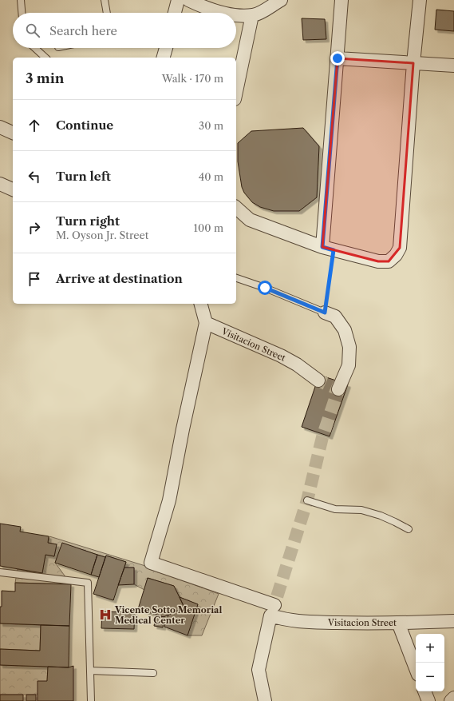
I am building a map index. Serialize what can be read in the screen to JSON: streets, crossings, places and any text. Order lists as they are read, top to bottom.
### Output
{
  "streets": {
    "street": ["Visitacion Street"]
  },
  "places": {
    "hospital": ["Vicente Sotto Memorial Medical Center"]
  },
  "page": {
    "search": "Search here",
    "heading": ["3 min", "Walk · 170 m"],
    "list": [
      ["Continue", "30 m"],
      ["Turn left", "40 m"],
      ["Turn right", "M. Oyson Jr. Street", "100 m"],
      "Arrive at destination"
    ],
    "map_buttons": ["+", "−"]
  }
}
